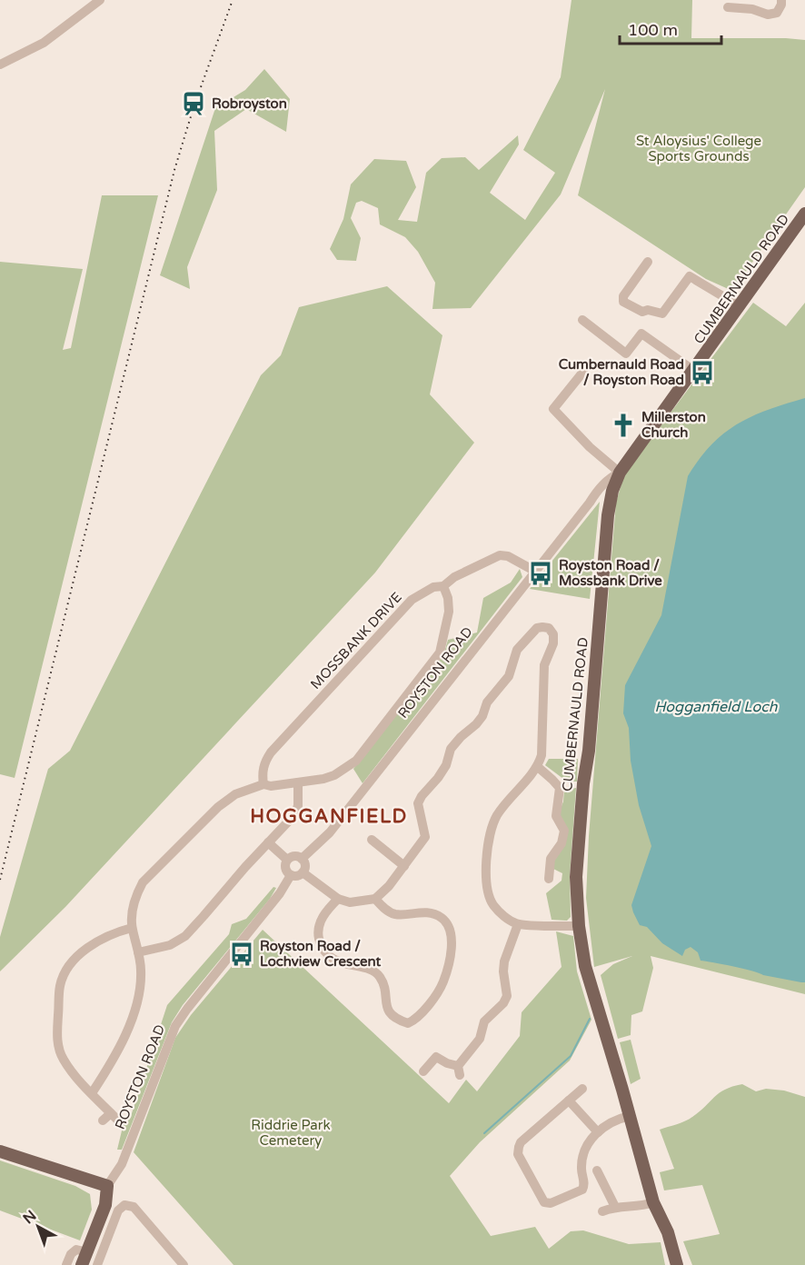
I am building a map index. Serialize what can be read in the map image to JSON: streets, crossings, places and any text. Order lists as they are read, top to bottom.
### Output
{
  "streets": {
    "main road": ["CUMBERNAULD ROAD", "ROYSTON ROAD"],
    "street": ["MOSSBANK DRIVE"]
  },
  "crossings": [
    ["CUMBERNAULD ROAD", "ROYSTON ROAD"],
    ["MOSSBANK DRIVE", "ROYSTON ROAD"]
  ],
  "districts": ["HOGGANFIELD"],
  "water": ["Hogganfield Loch"],
  "parks": ["St Aloysius' College Sports Grounds", "Riddrie Park Cemetery"],
  "places": {
    "station": ["Robroyston"],
    "bus stop": ["Cumbernauld Road / Royston Road", "Royston Road / Mossbank Drive", "Royston Road / Lochview Crescent"],
    "church": ["Millerston Church"]
  },
  "scale_bar": "100 m",
  "north": "top left"
}
